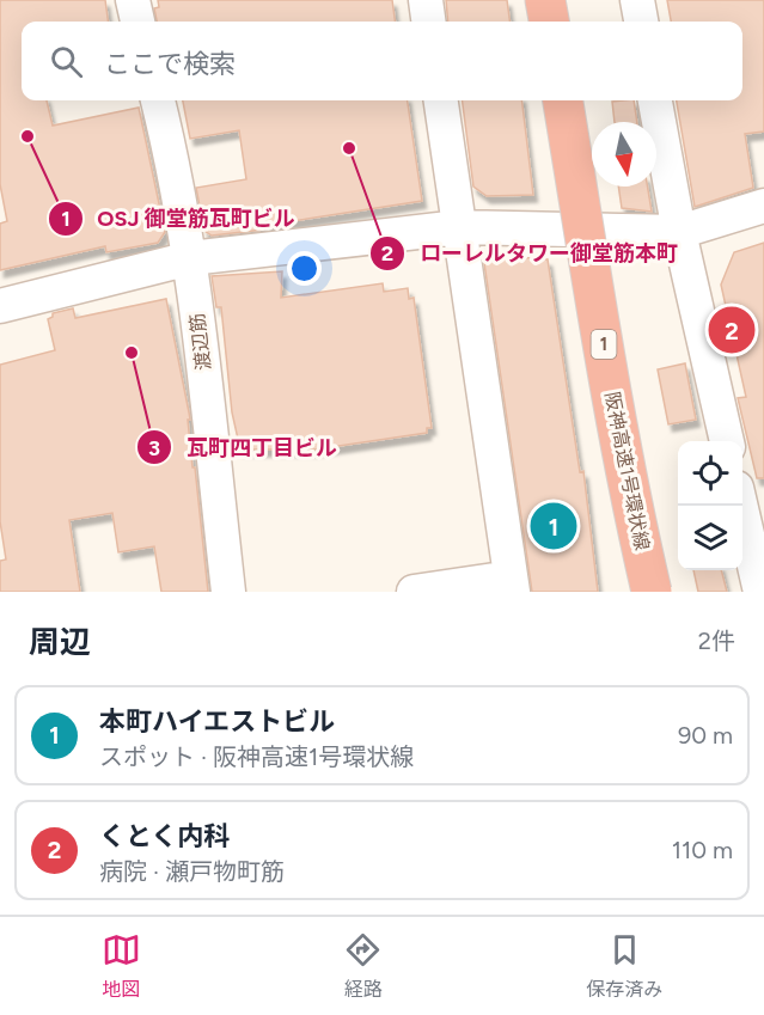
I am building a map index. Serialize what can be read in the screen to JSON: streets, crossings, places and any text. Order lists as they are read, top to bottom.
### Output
{
  "streets": {
    "highway": ["1", "阪神高速1号環状線"],
    "street": ["渡辺筋"]
  },
  "places": ["OSJ 御堂筋瓦町ビル", "ローレルタワー御堂筋本町", "瓦町四丁目ビル"],
  "north": "bottom",
  "page": {
    "search": "ここで検索",
    "pins": ["2", "1"],
    "heading": ["周辺", "2件"],
    "list": [
      {
        "mark": "1",
        "name": "本町ハイエストビル",
        "note": "スポット · 阪神高速1号環状線",
        "value": "90 m"
      },
      {
        "mark": "2",
        "name": "くとく内科",
        "note": "病院 · 瀬戸物町筋",
        "value": "110 m"
      }
    ],
    "nav": ["地図", "経路", "保存済み"]
  }
}
